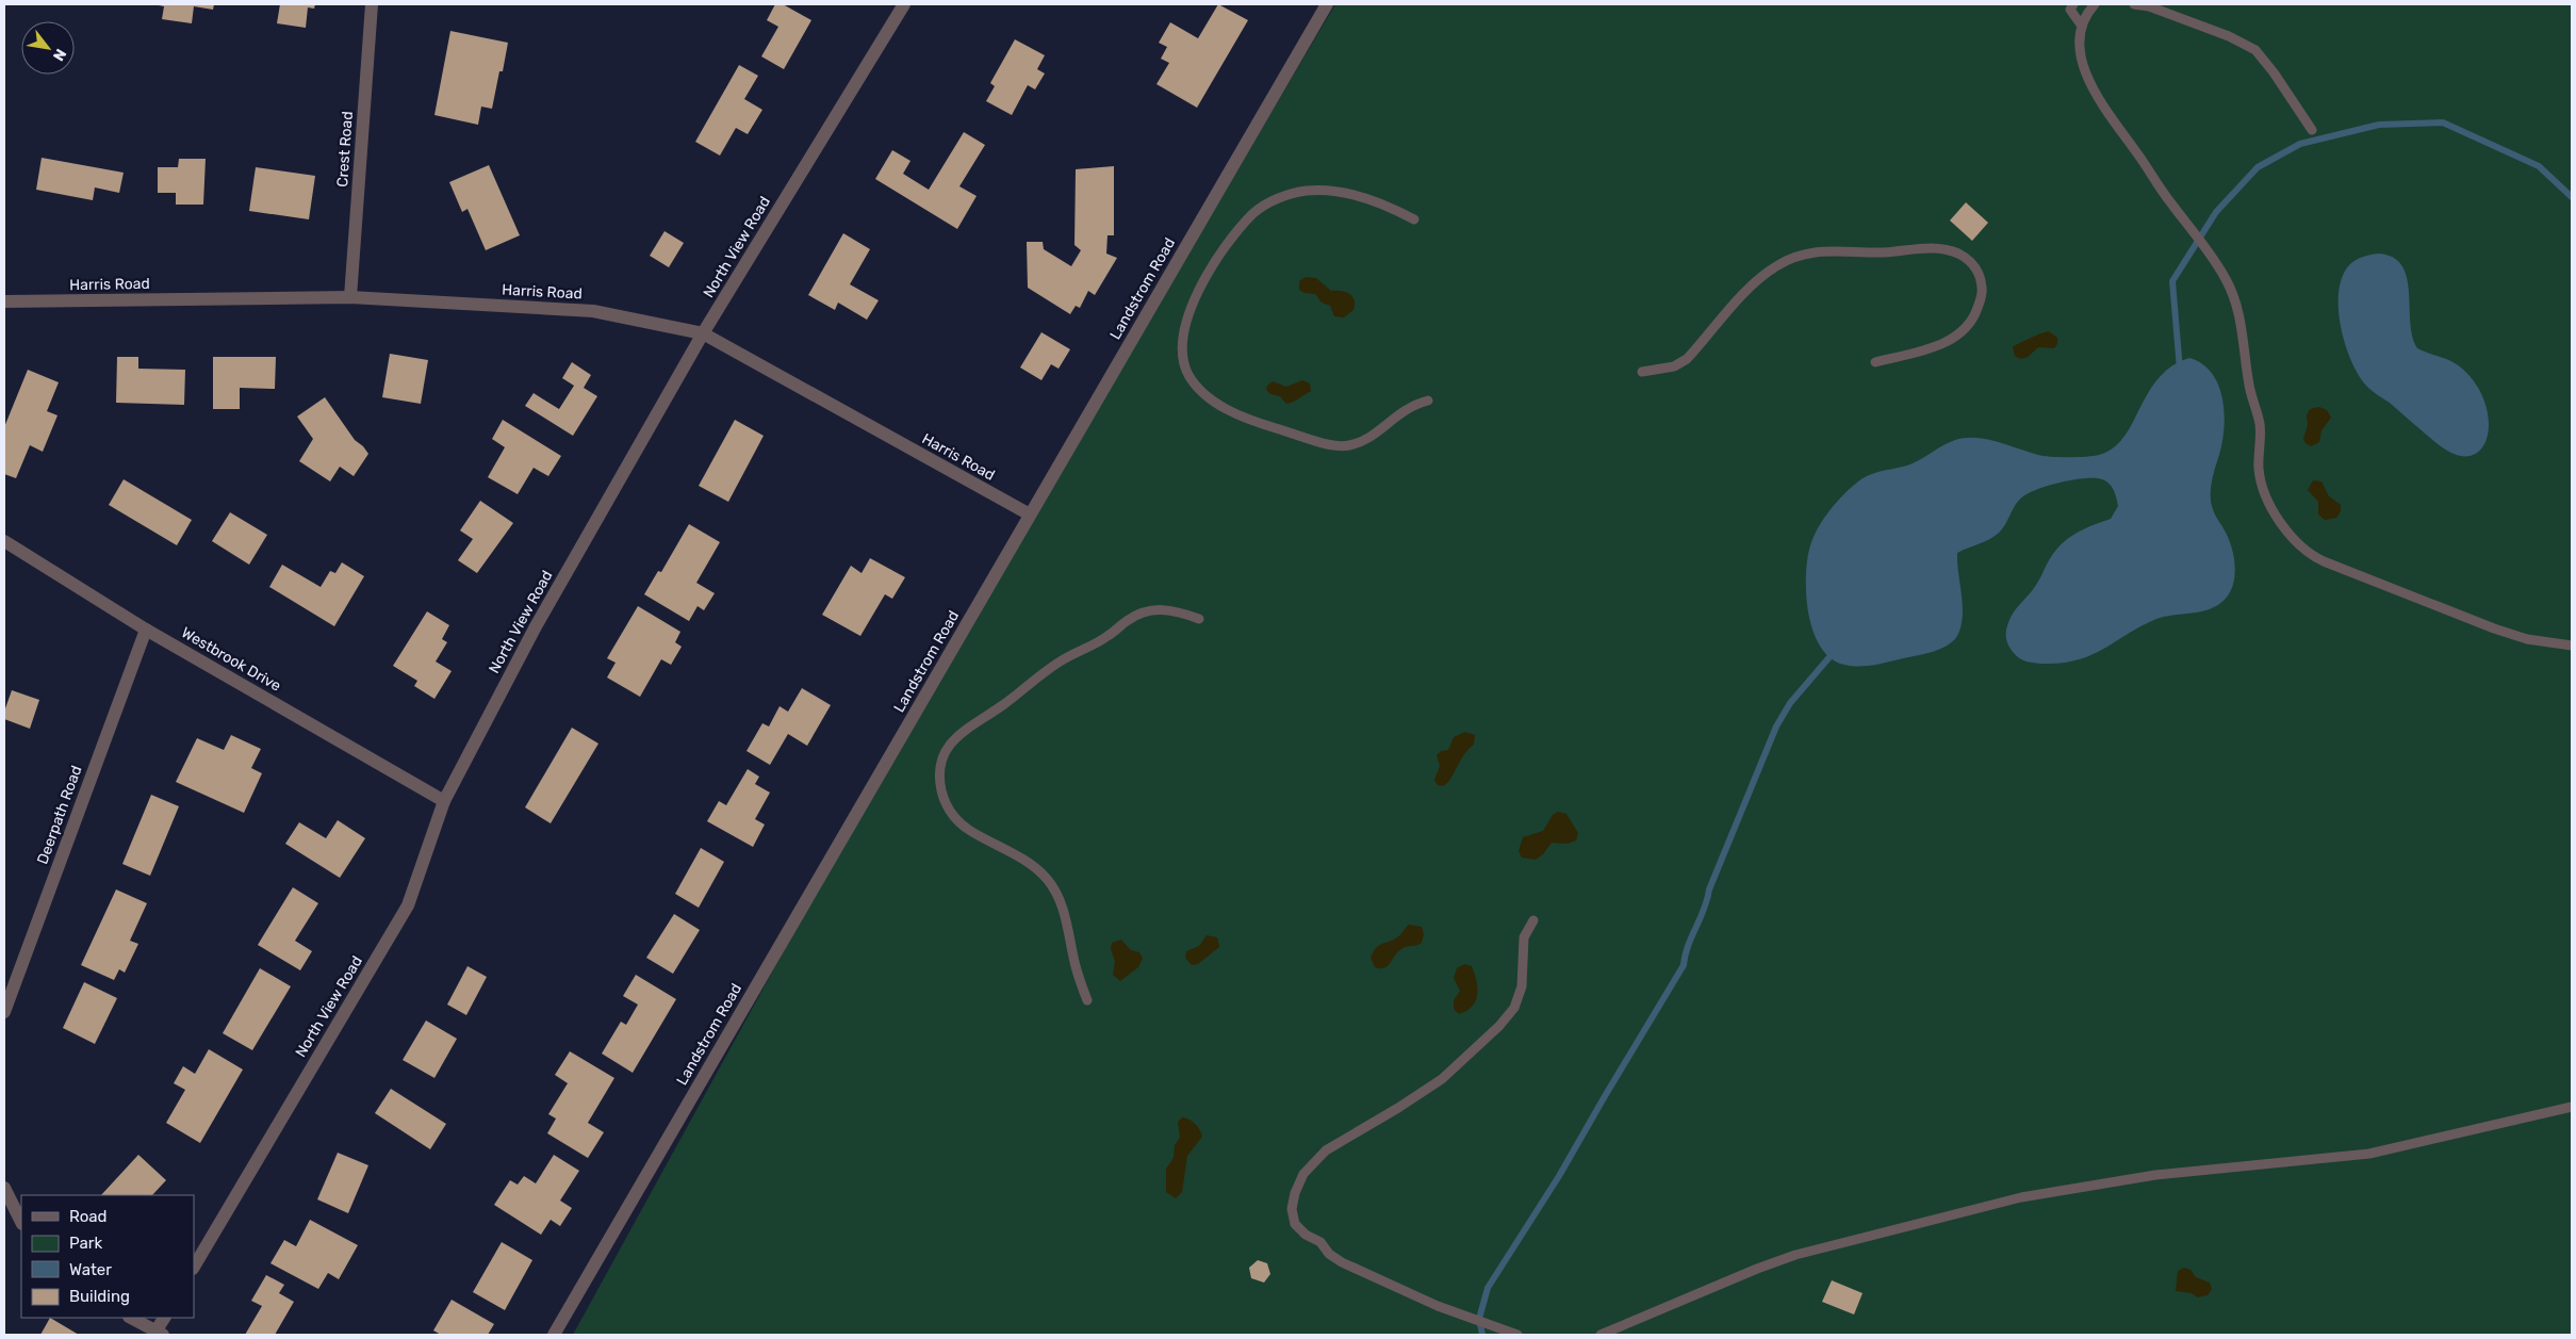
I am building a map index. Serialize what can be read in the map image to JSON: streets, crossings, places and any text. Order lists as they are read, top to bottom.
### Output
{
  "streets": {
    "street": [
      "Crest Road",
      "North View Road",
      "Harris Road",
      "Landstrom Road",
      "Westbrook Drive",
      "Deerpath Road"
    ]
  },
  "crossings": [
    ["Crest Road", "Harris Road"],
    ["North View Road", "Harris Road"],
    ["North View Road", "Westbrook Drive"],
    ["Harris Road", "Landstrom Road"],
    ["Westbrook Drive", "Deerpath Road"]
  ],
  "legend": [
    "Road",
    "Park",
    "Water",
    "Building"
  ],
  "north": "bottom right"
}
